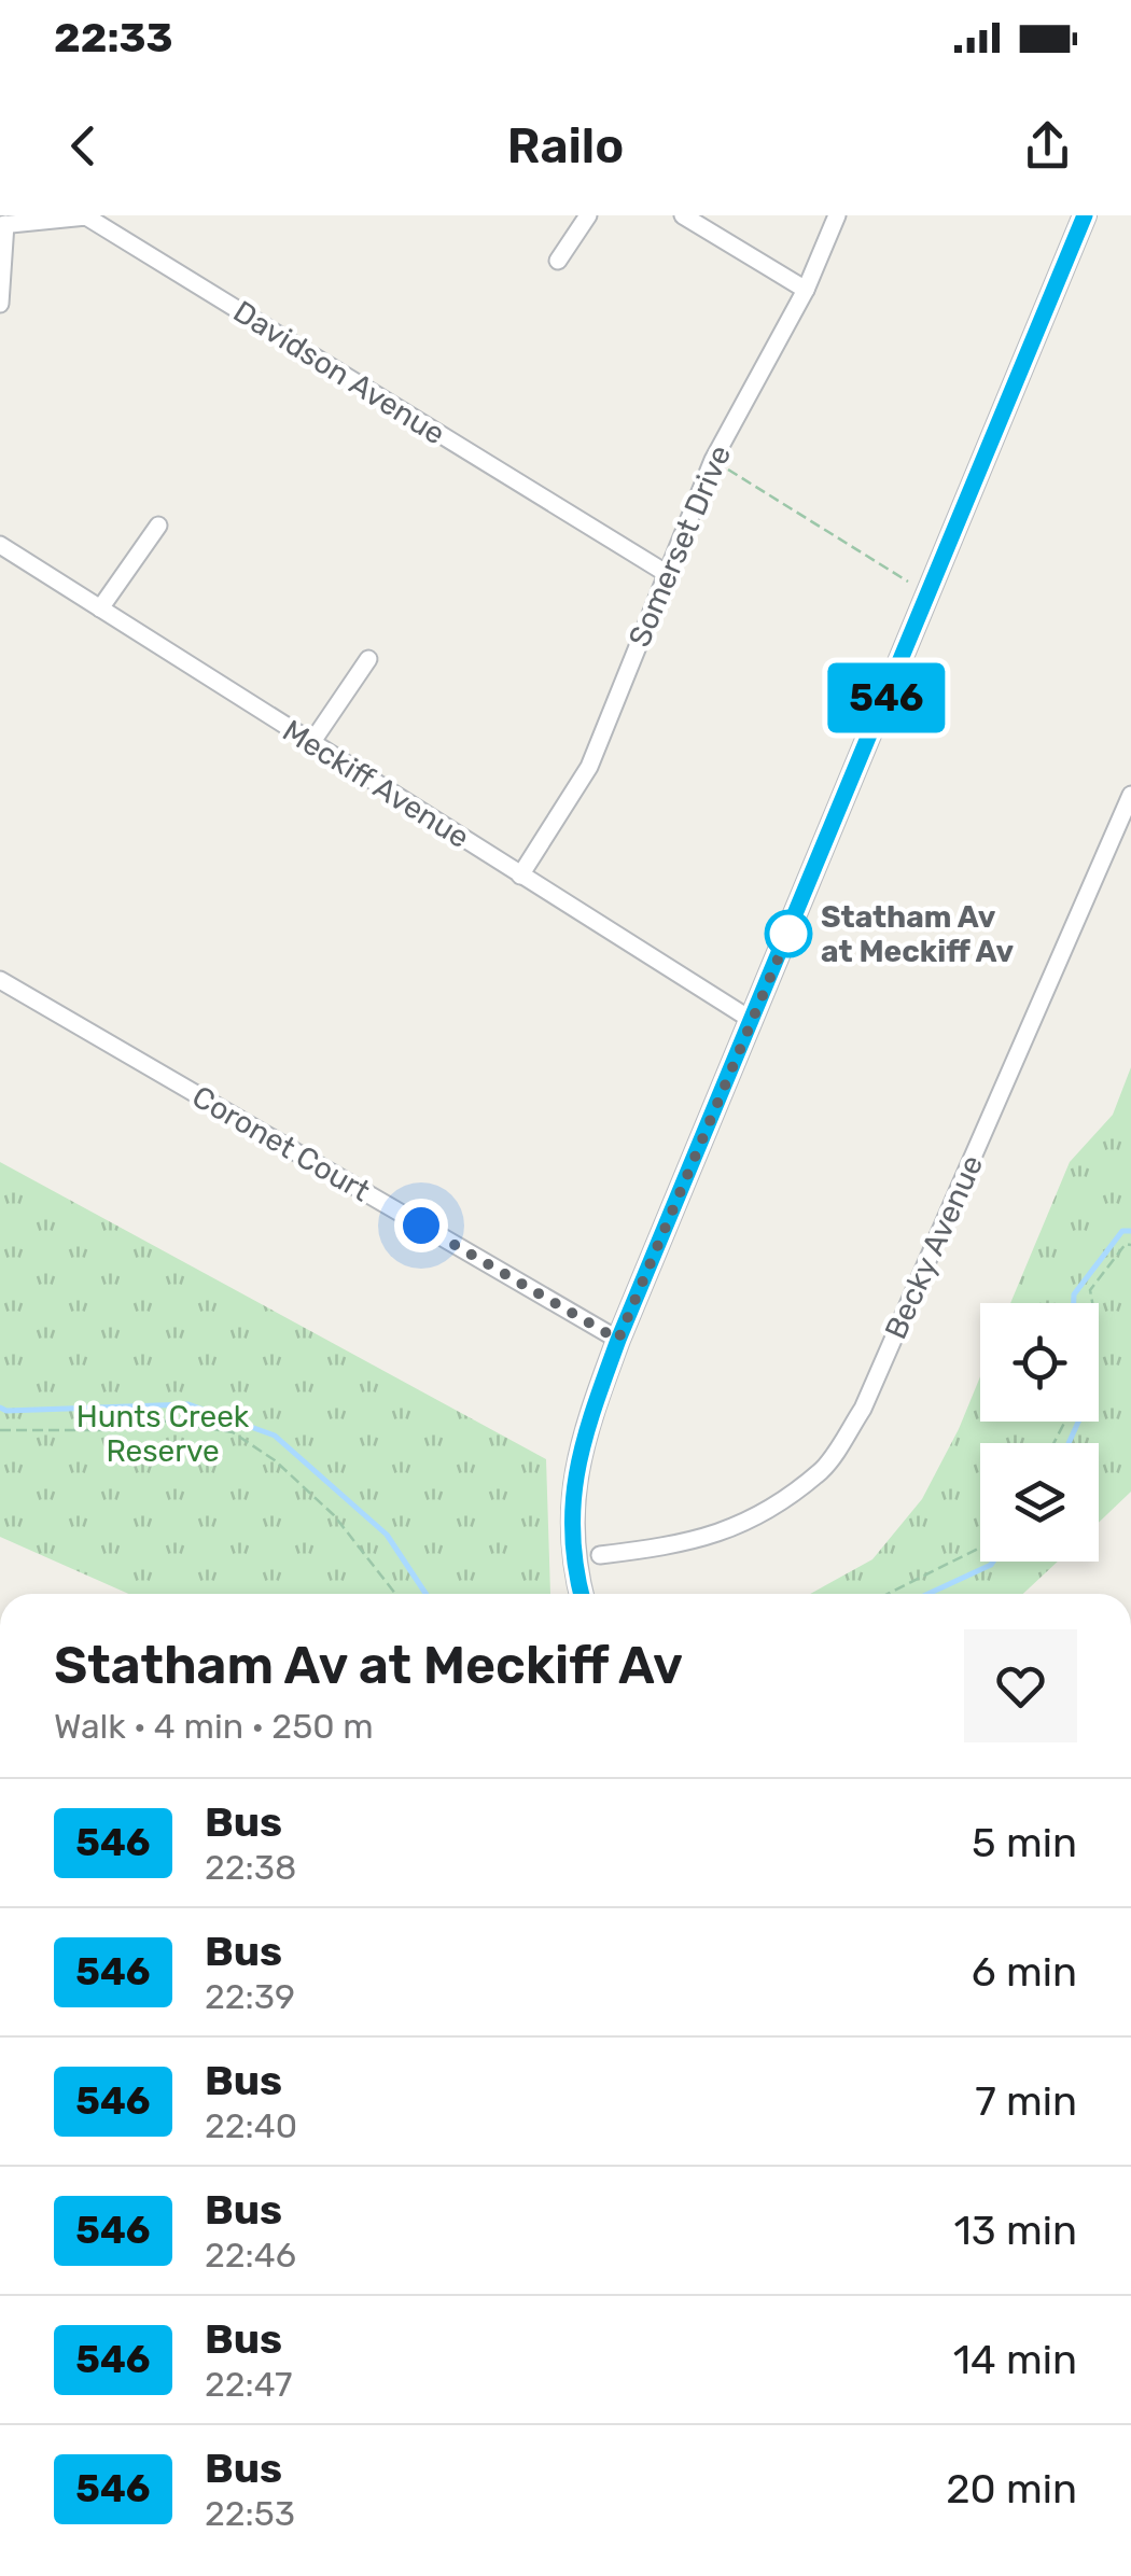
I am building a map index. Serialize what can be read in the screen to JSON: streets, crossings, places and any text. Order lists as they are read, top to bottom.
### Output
{
  "streets": {
    "street": [
      "Davidson Avenue",
      "Somerset Drive",
      "Meckiff Avenue",
      "Coronet Court",
      "Becky Avenue"
    ]
  },
  "crossings": [
    ["Davidson Avenue", "Somerset Drive"],
    ["Somerset Drive", "Meckiff Avenue"]
  ],
  "parks": ["Hunts Creek Reserve"],
  "places": ["Statham Av at Meckiff Av"],
  "lines": ["bus line 546"],
  "page": {
    "status": "22:33",
    "header": "Railo",
    "on_map": "546",
    "heading": ["Statham Av at Meckiff Av", "Walk · 4 min · 250 m"],
    "list": [
      {
        "mark": "546",
        "name": "Bus",
        "note": "22:38",
        "value": "5 min"
      },
      {
        "mark": "546",
        "name": "Bus",
        "note": "22:39",
        "value": "6 min"
      },
      {
        "mark": "546",
        "name": "Bus",
        "note": "22:40",
        "value": "7 min"
      },
      {
        "mark": "546",
        "name": "Bus",
        "note": "22:46",
        "value": "13 min"
      },
      {
        "mark": "546",
        "name": "Bus",
        "note": "22:47",
        "value": "14 min"
      },
      {
        "mark": "546",
        "name": "Bus",
        "note": "22:53",
        "value": "20 min"
      }
    ]
  }
}
